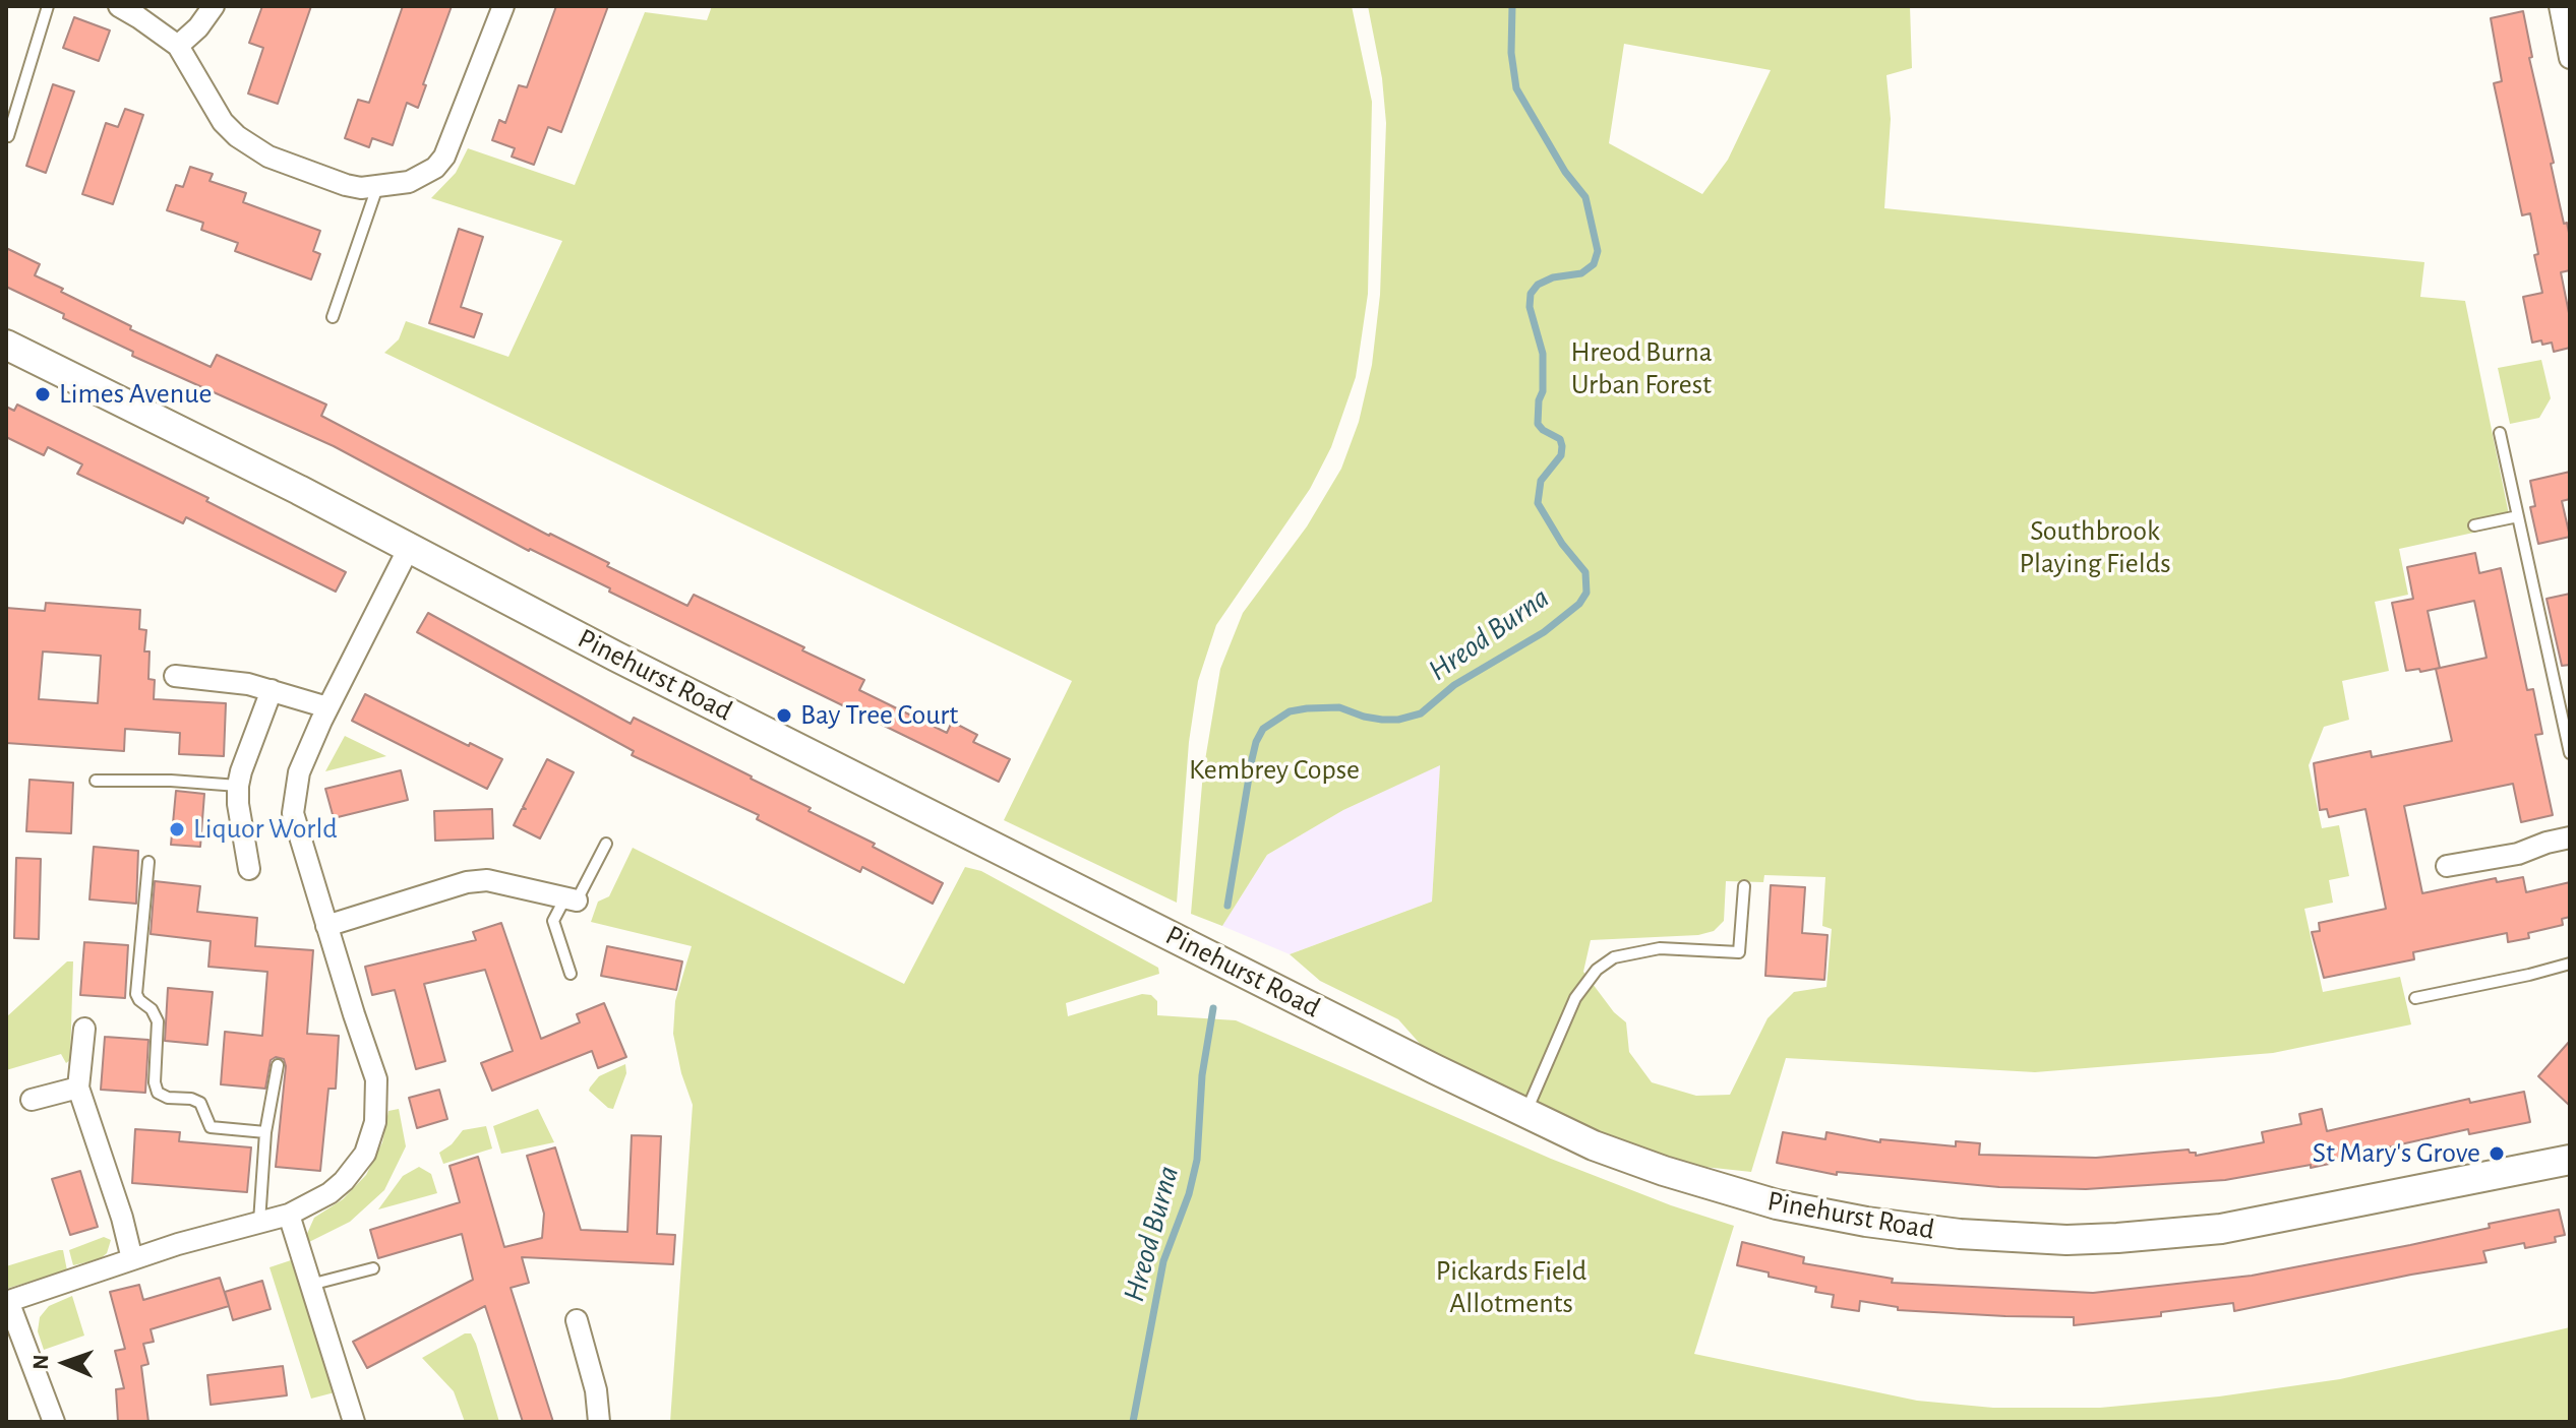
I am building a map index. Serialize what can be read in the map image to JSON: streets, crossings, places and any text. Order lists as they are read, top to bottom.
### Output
{
  "streets": {
    "street": ["Pinehurst Road"]
  },
  "water": ["Hreod Burna"],
  "parks": [
    "Hreod Burna Urban Forest",
    "Southbrook Playing Fields",
    "Kembrey Copse",
    "Pickards Field Allotments"
  ],
  "places": [
    "Limes Avenue",
    "Bay Tree Court",
    "Liquor World",
    "St Mary's Grove"
  ],
  "north": "left"
}
